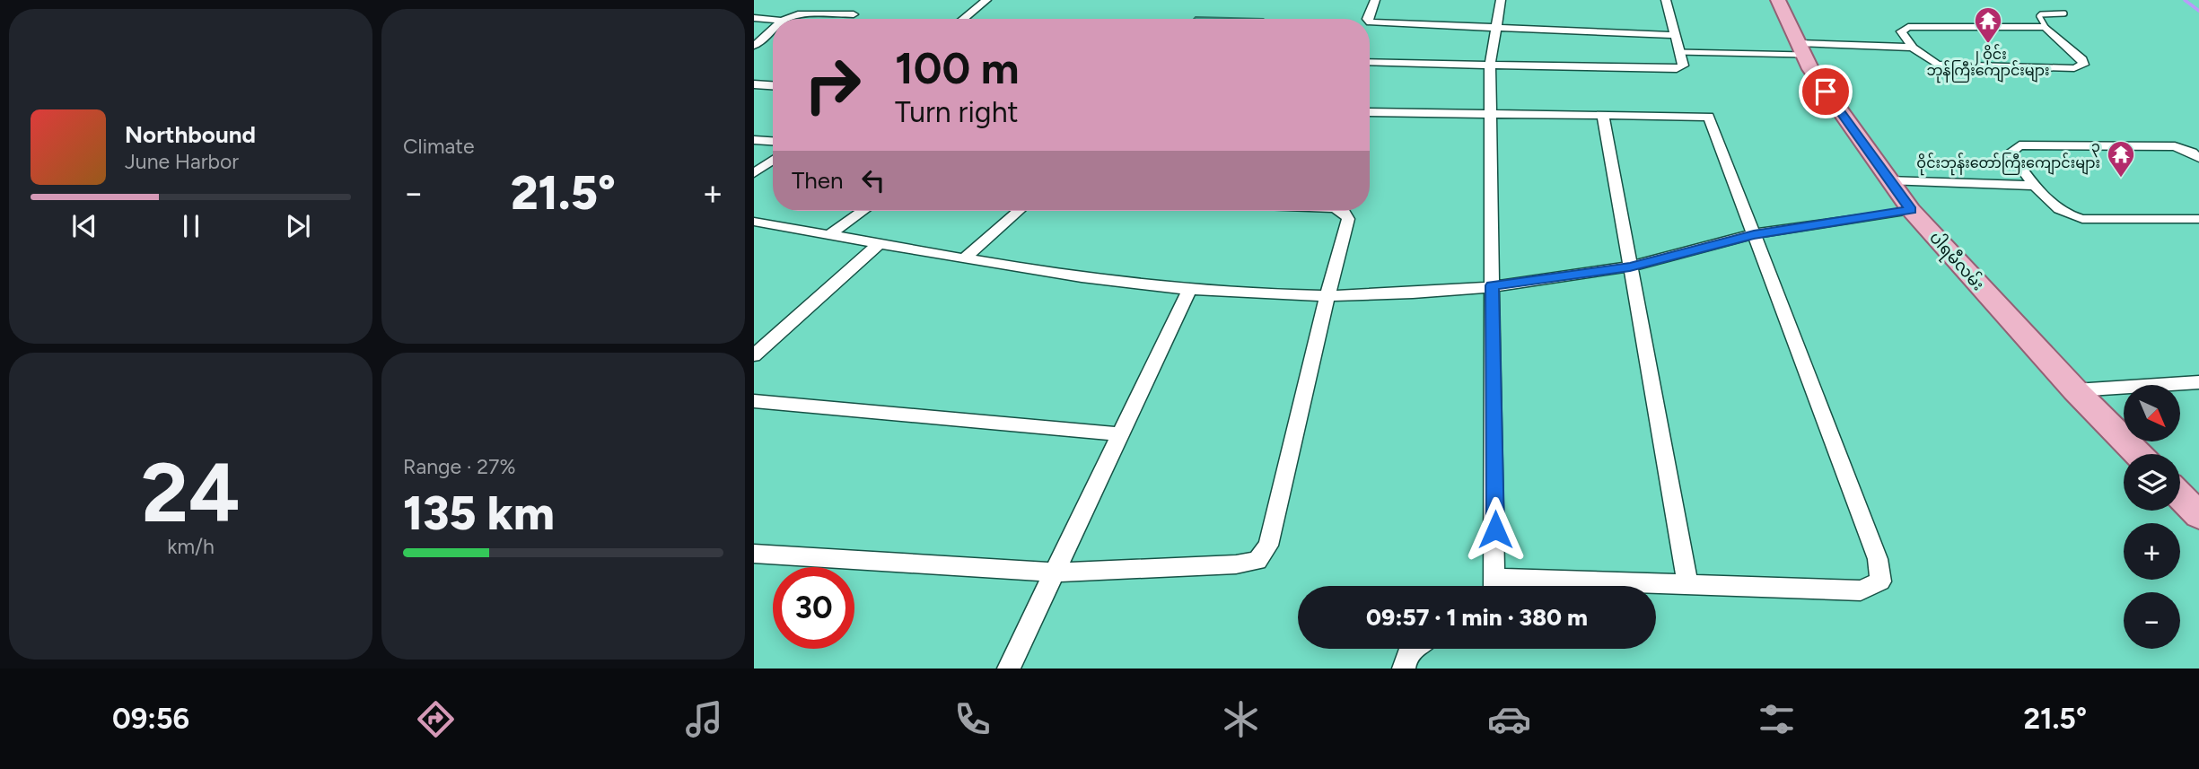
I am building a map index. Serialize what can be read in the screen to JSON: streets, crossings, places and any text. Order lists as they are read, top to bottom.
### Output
{
  "streets": {
    "main road": ["ပါရမီလမ်း"]
  },
  "places": {
    "temple": ["၂ ဝိုင်း ဘုန်ကြီးကျောင်းများ", "၃ ဝိုင်းဘုန်းတော်ကြီးကျောင်းများ"]
  },
  "north": "bottom right",
  "page": {
    "tile": [
      "Climate",
      ["24", "km/h"],
      ["Range · 27%", "135 km"]
    ],
    "turn": ["100 m", "Turn right"],
    "song": ["Northbound", "June Harbor"],
    "then": "Then",
    "heat": ["−", "21.5°", "+"],
    "map_buttons": ["+", "−"],
    "limit": "30",
    "trip": "09:57 · 1 min · 380 m",
    "tabs": ["09:56", "21.5°"]
  }
}
